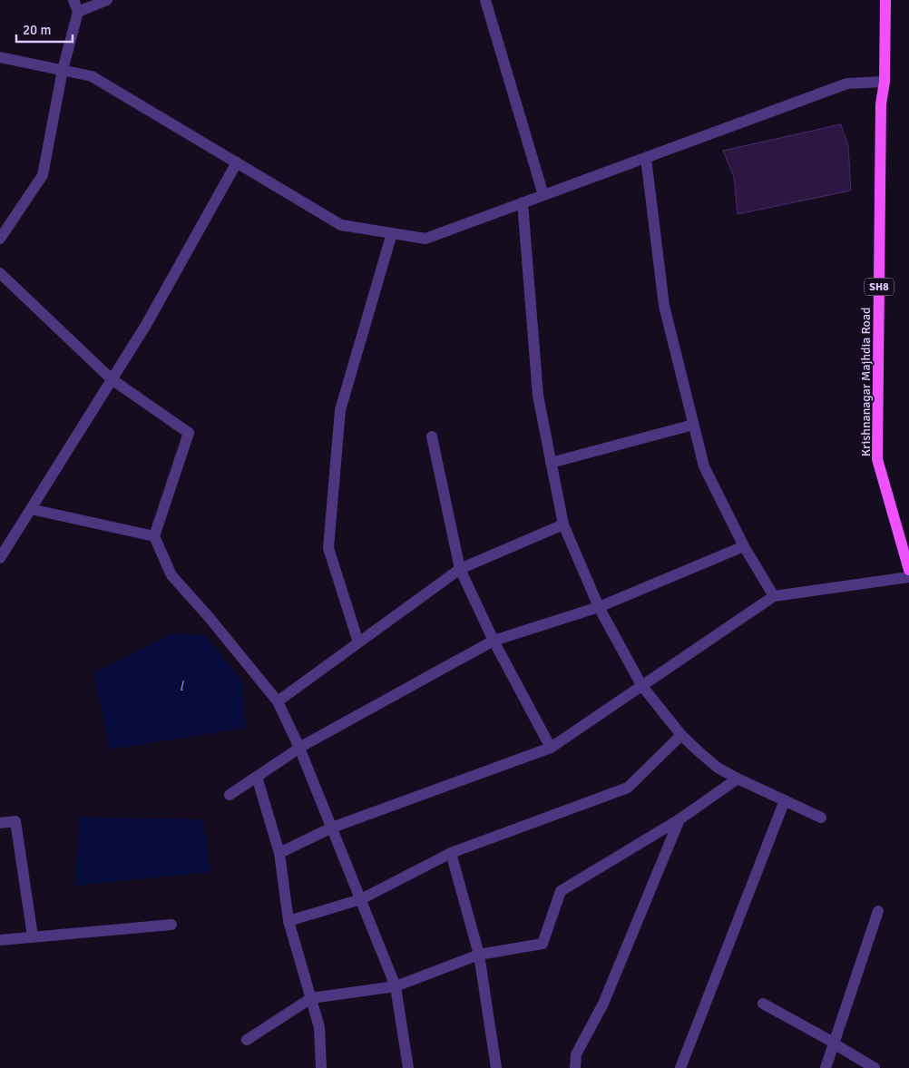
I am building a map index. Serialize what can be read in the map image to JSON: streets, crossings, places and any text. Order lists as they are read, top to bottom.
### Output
{
  "streets": {
    "main road": ["SH8", "Krishnanagar Majhdia Road"]
  },
  "water": ["l"],
  "scale_bar": "20 m"
}
